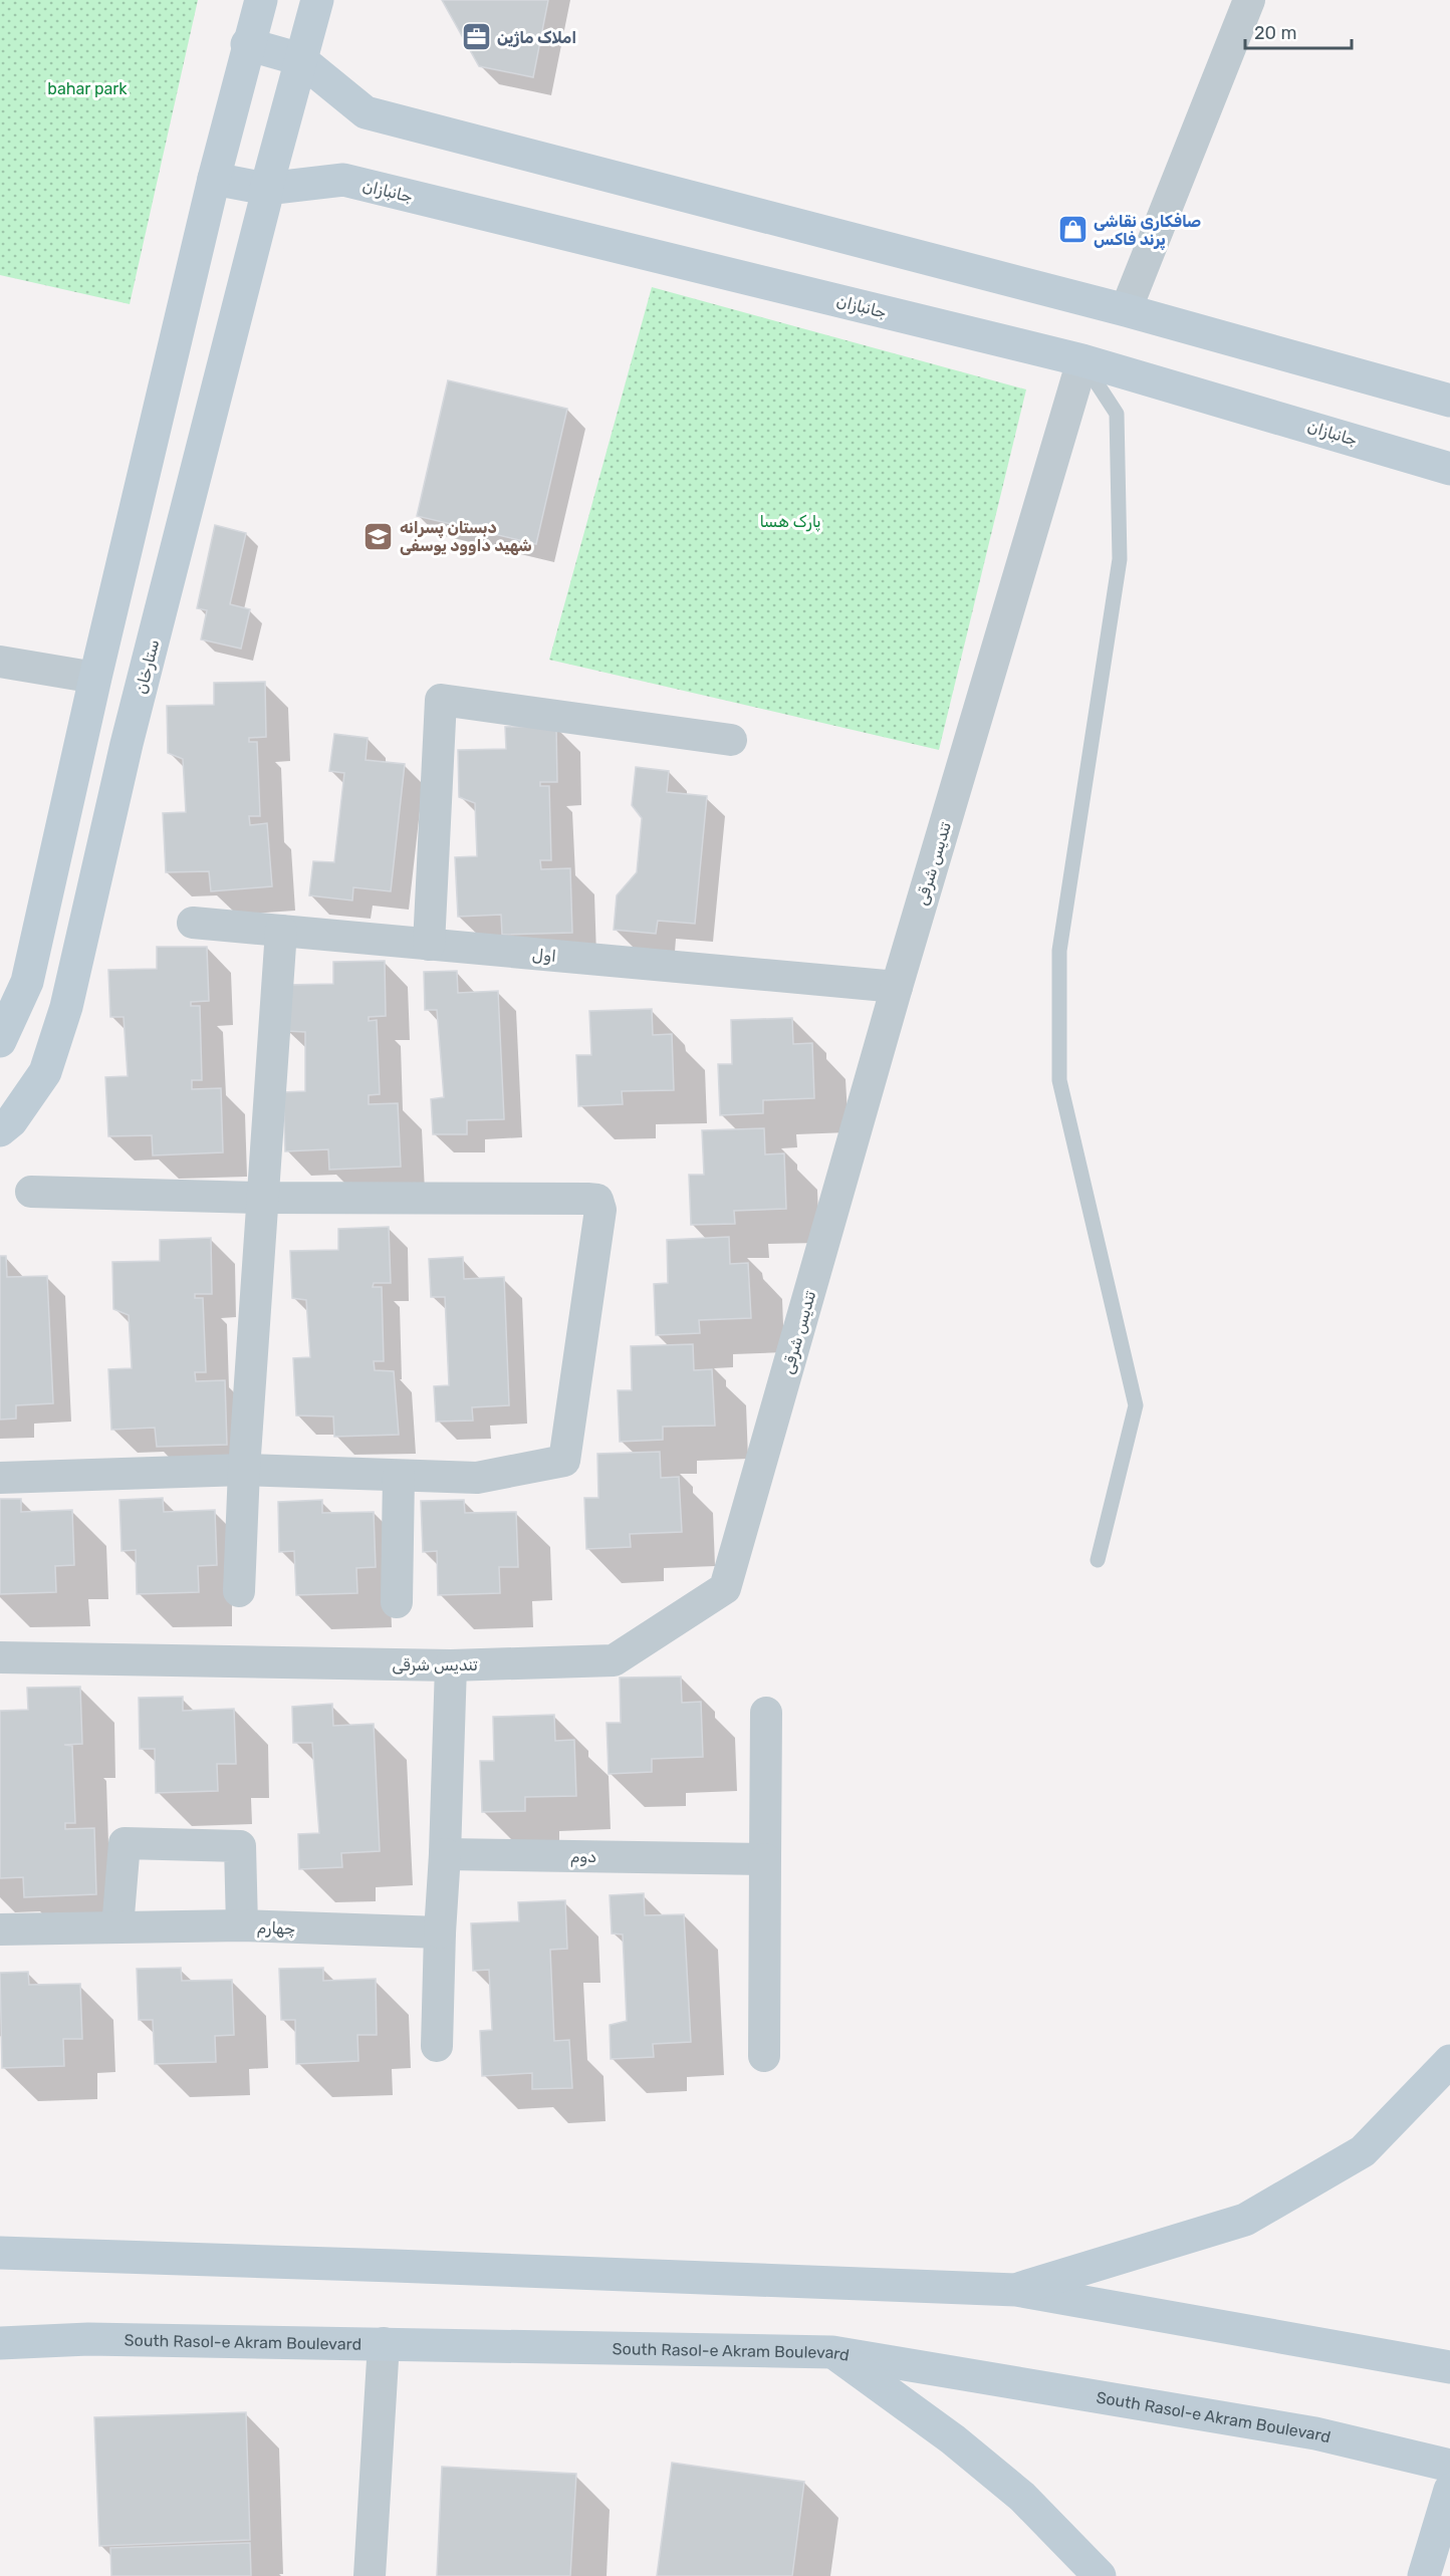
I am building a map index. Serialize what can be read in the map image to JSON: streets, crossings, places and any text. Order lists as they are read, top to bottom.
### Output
{
  "streets": {
    "main road": ["جانبازان", "ستارخان", "South Rasol-e Akram Boulevard"],
    "street": [
      "تندیس شرقی",
      "اول",
      "دوم",
      "چهارم"
    ]
  },
  "crossings": [
    ["جانبازان", "ستارخان"],
    ["جانبازان", "تندیس شرقی"],
    ["تندیس شرقی", "اول"]
  ],
  "parks": ["bahar park", "پارک هسا"],
  "places": {
    "office": ["املاک ماژین"],
    "shop": ["صافکاری نقاشی پرند فاکس"],
    "school or university": ["دبستان پسرانه شهید داوود یوسفی"]
  },
  "scale_bar": "20 m"
}
